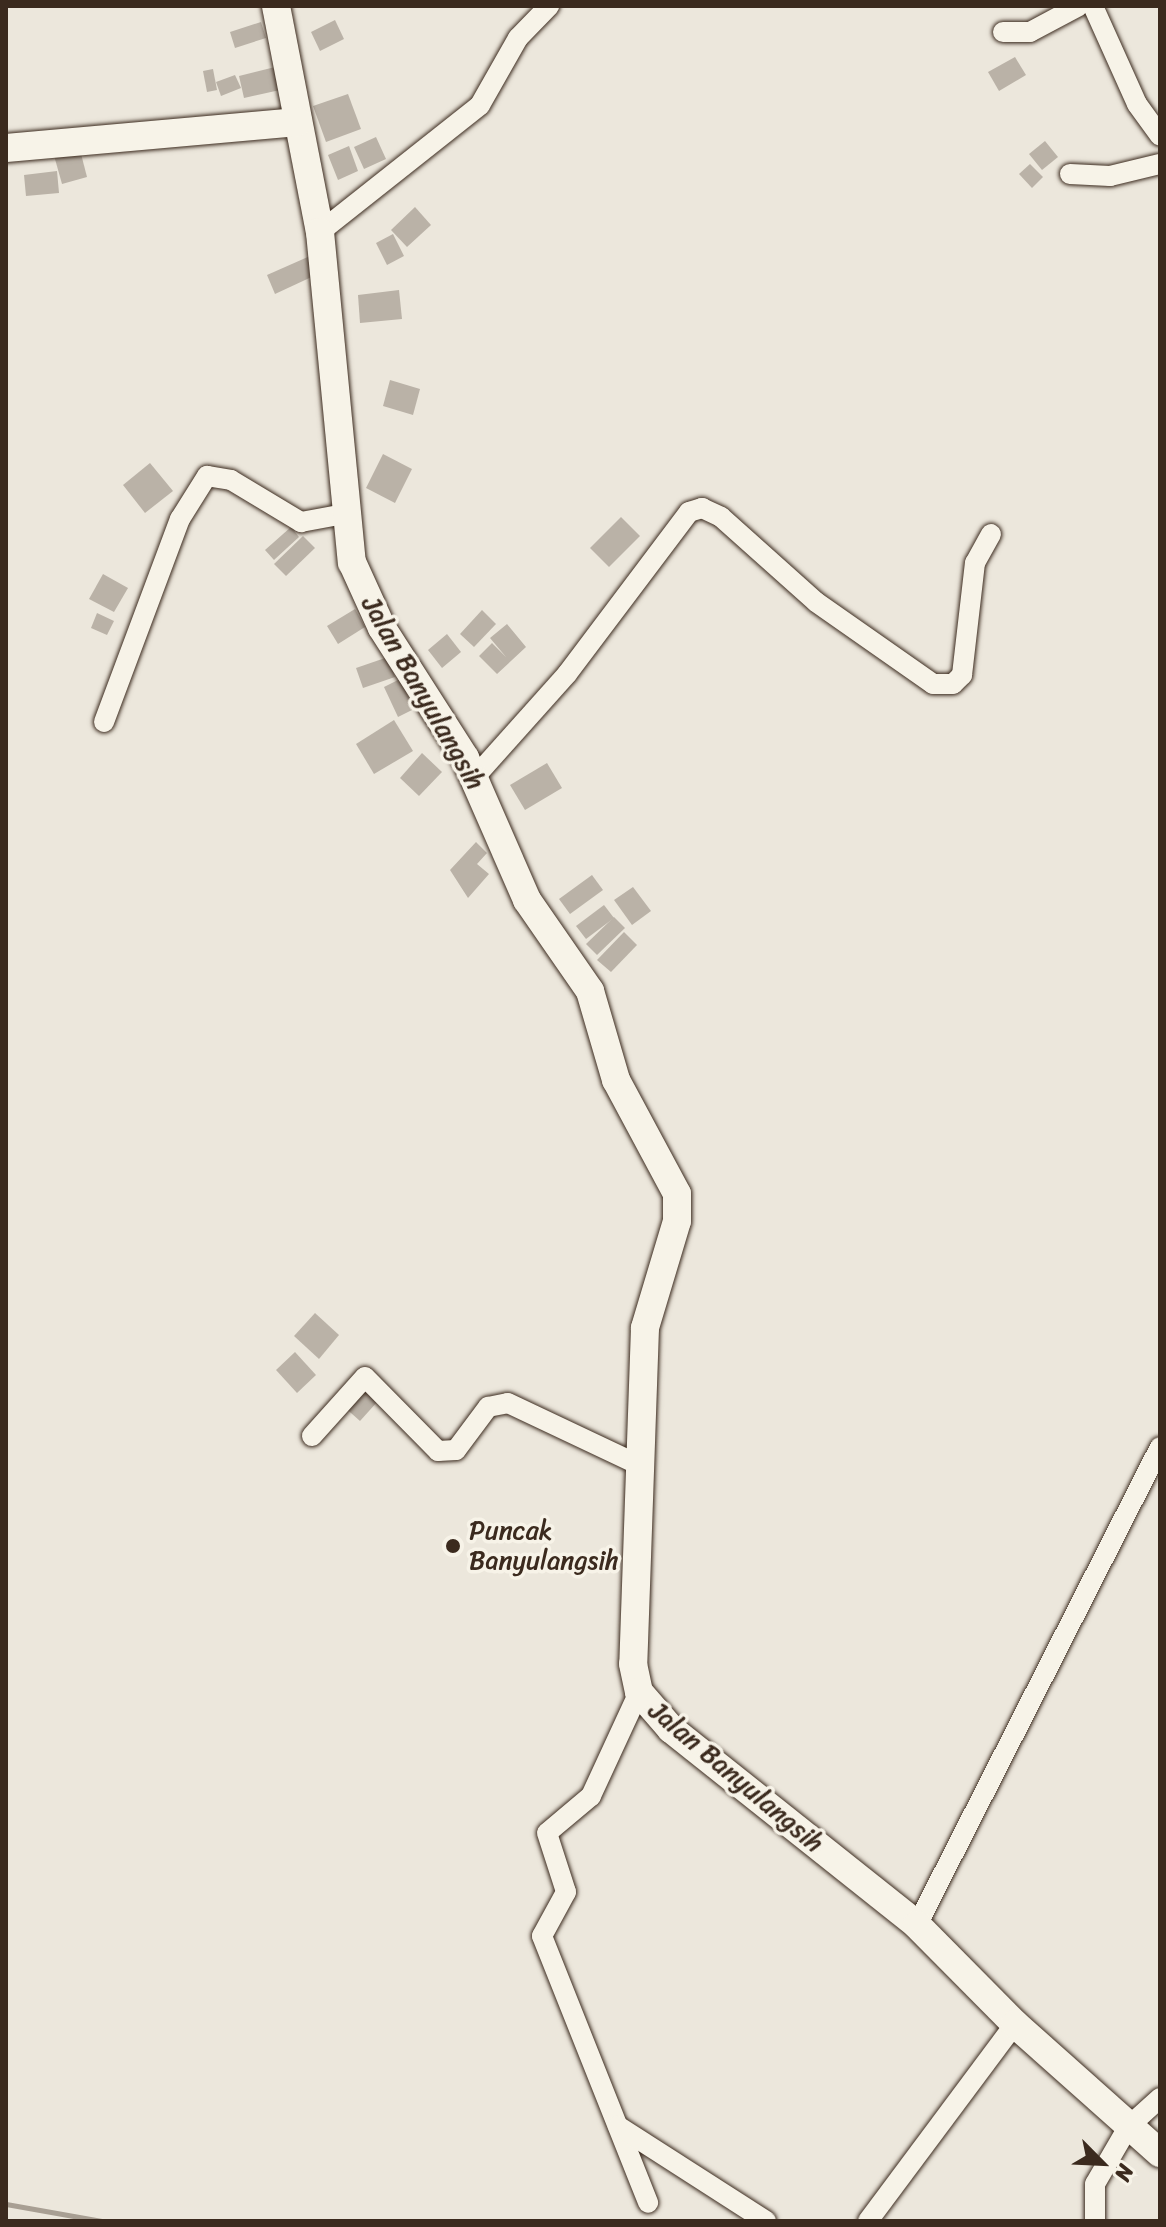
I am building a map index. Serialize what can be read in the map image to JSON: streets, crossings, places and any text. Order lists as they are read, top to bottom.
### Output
{
  "streets": {
    "street": ["Jalan Banyulangsih"]
  },
  "places": ["Puncak Banyulangsih"],
  "north": "bottom right"
}
